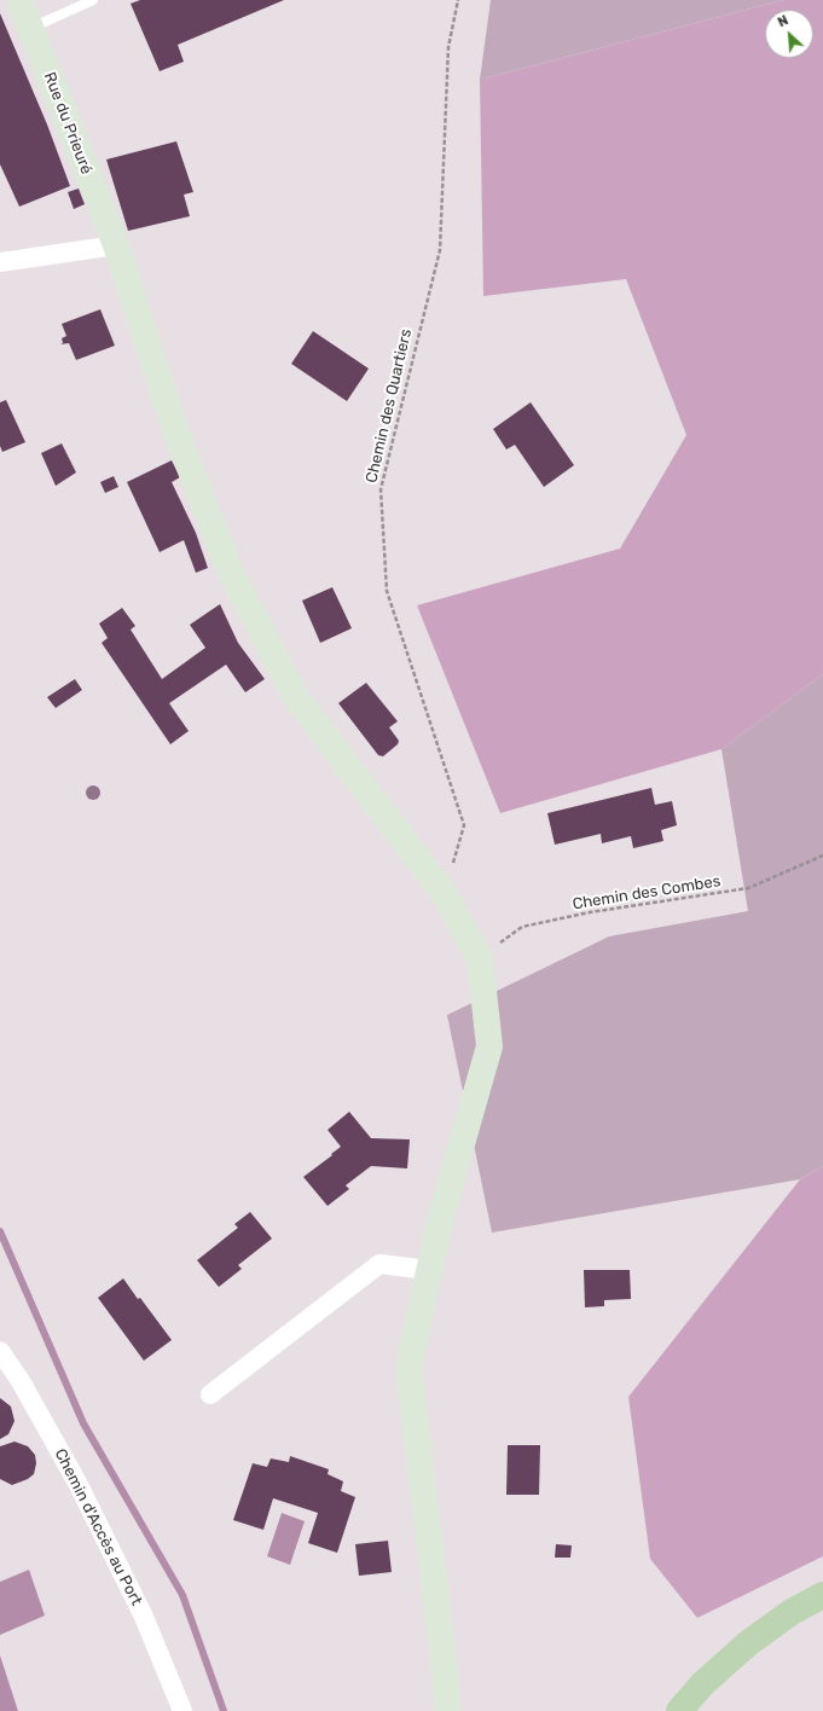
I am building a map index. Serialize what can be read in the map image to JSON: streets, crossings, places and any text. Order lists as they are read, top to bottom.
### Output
{
  "streets": {
    "street": ["Rue du Prieuré", "Chemin d'Accès au Port"],
    "path": ["Chemin des Quartiers", "Chemin des Combes"]
  },
  "crossings": [
    ["Rue du Prieuré", "Chemin des Quartiers"],
    ["Rue du Prieuré", "Chemin des Combes"]
  ],
  "north": "top left"
}
